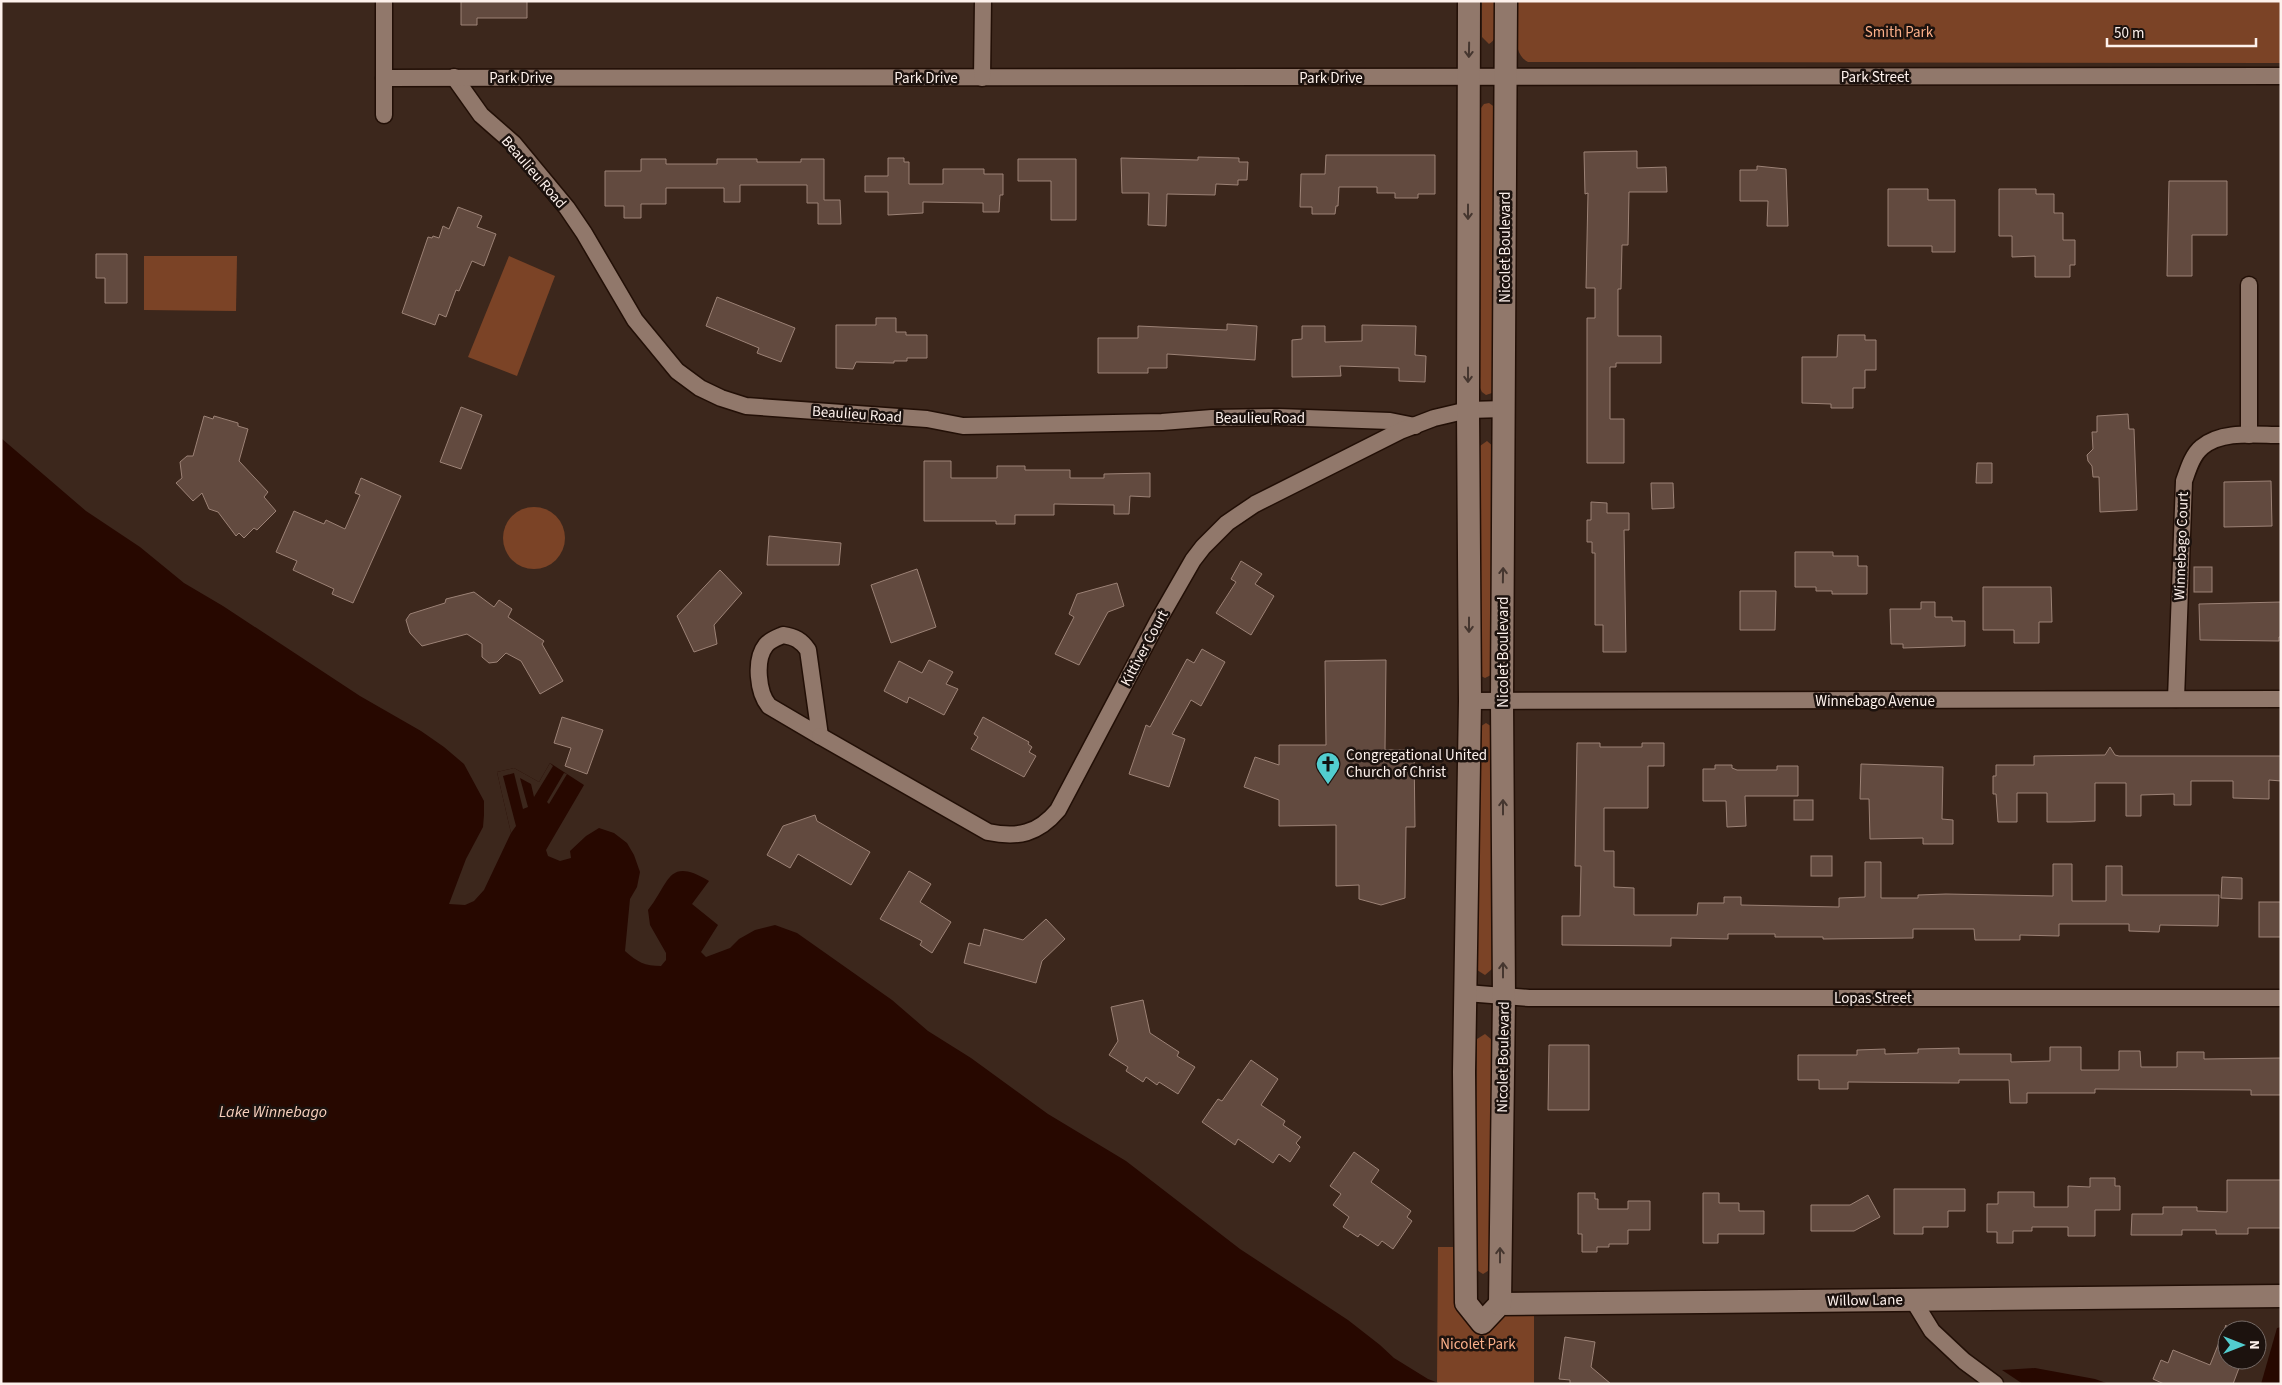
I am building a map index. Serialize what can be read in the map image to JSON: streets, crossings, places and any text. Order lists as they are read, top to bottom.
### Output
{
  "streets": {
    "street": [
      "Park Street",
      "Park Drive",
      "Beaulieu Road",
      "Nicolet Boulevard",
      "Winnebago Court",
      "Kittiver Court",
      "Winnebago Avenue",
      "Lopas Street",
      "Willow Lane"
    ]
  },
  "crossings": [
    ["Park Street", "Park Drive"],
    ["Park Street", "Nicolet Boulevard"],
    ["Park Drive", "Beaulieu Road"],
    ["Beaulieu Road", "Kittiver Court"],
    ["Nicolet Boulevard", "Kittiver Court"],
    ["Nicolet Boulevard", "Winnebago Avenue"],
    ["Nicolet Boulevard", "Lopas Street"],
    ["Nicolet Boulevard", "Willow Lane"],
    ["Winnebago Court", "Winnebago Avenue"]
  ],
  "water": ["Lake Winnebago"],
  "parks": ["Smith Park", "Nicolet Park"],
  "places": {
    "church": ["Congregational United Church of Christ"]
  },
  "scale_bar": "50 m",
  "north": "right"
}
